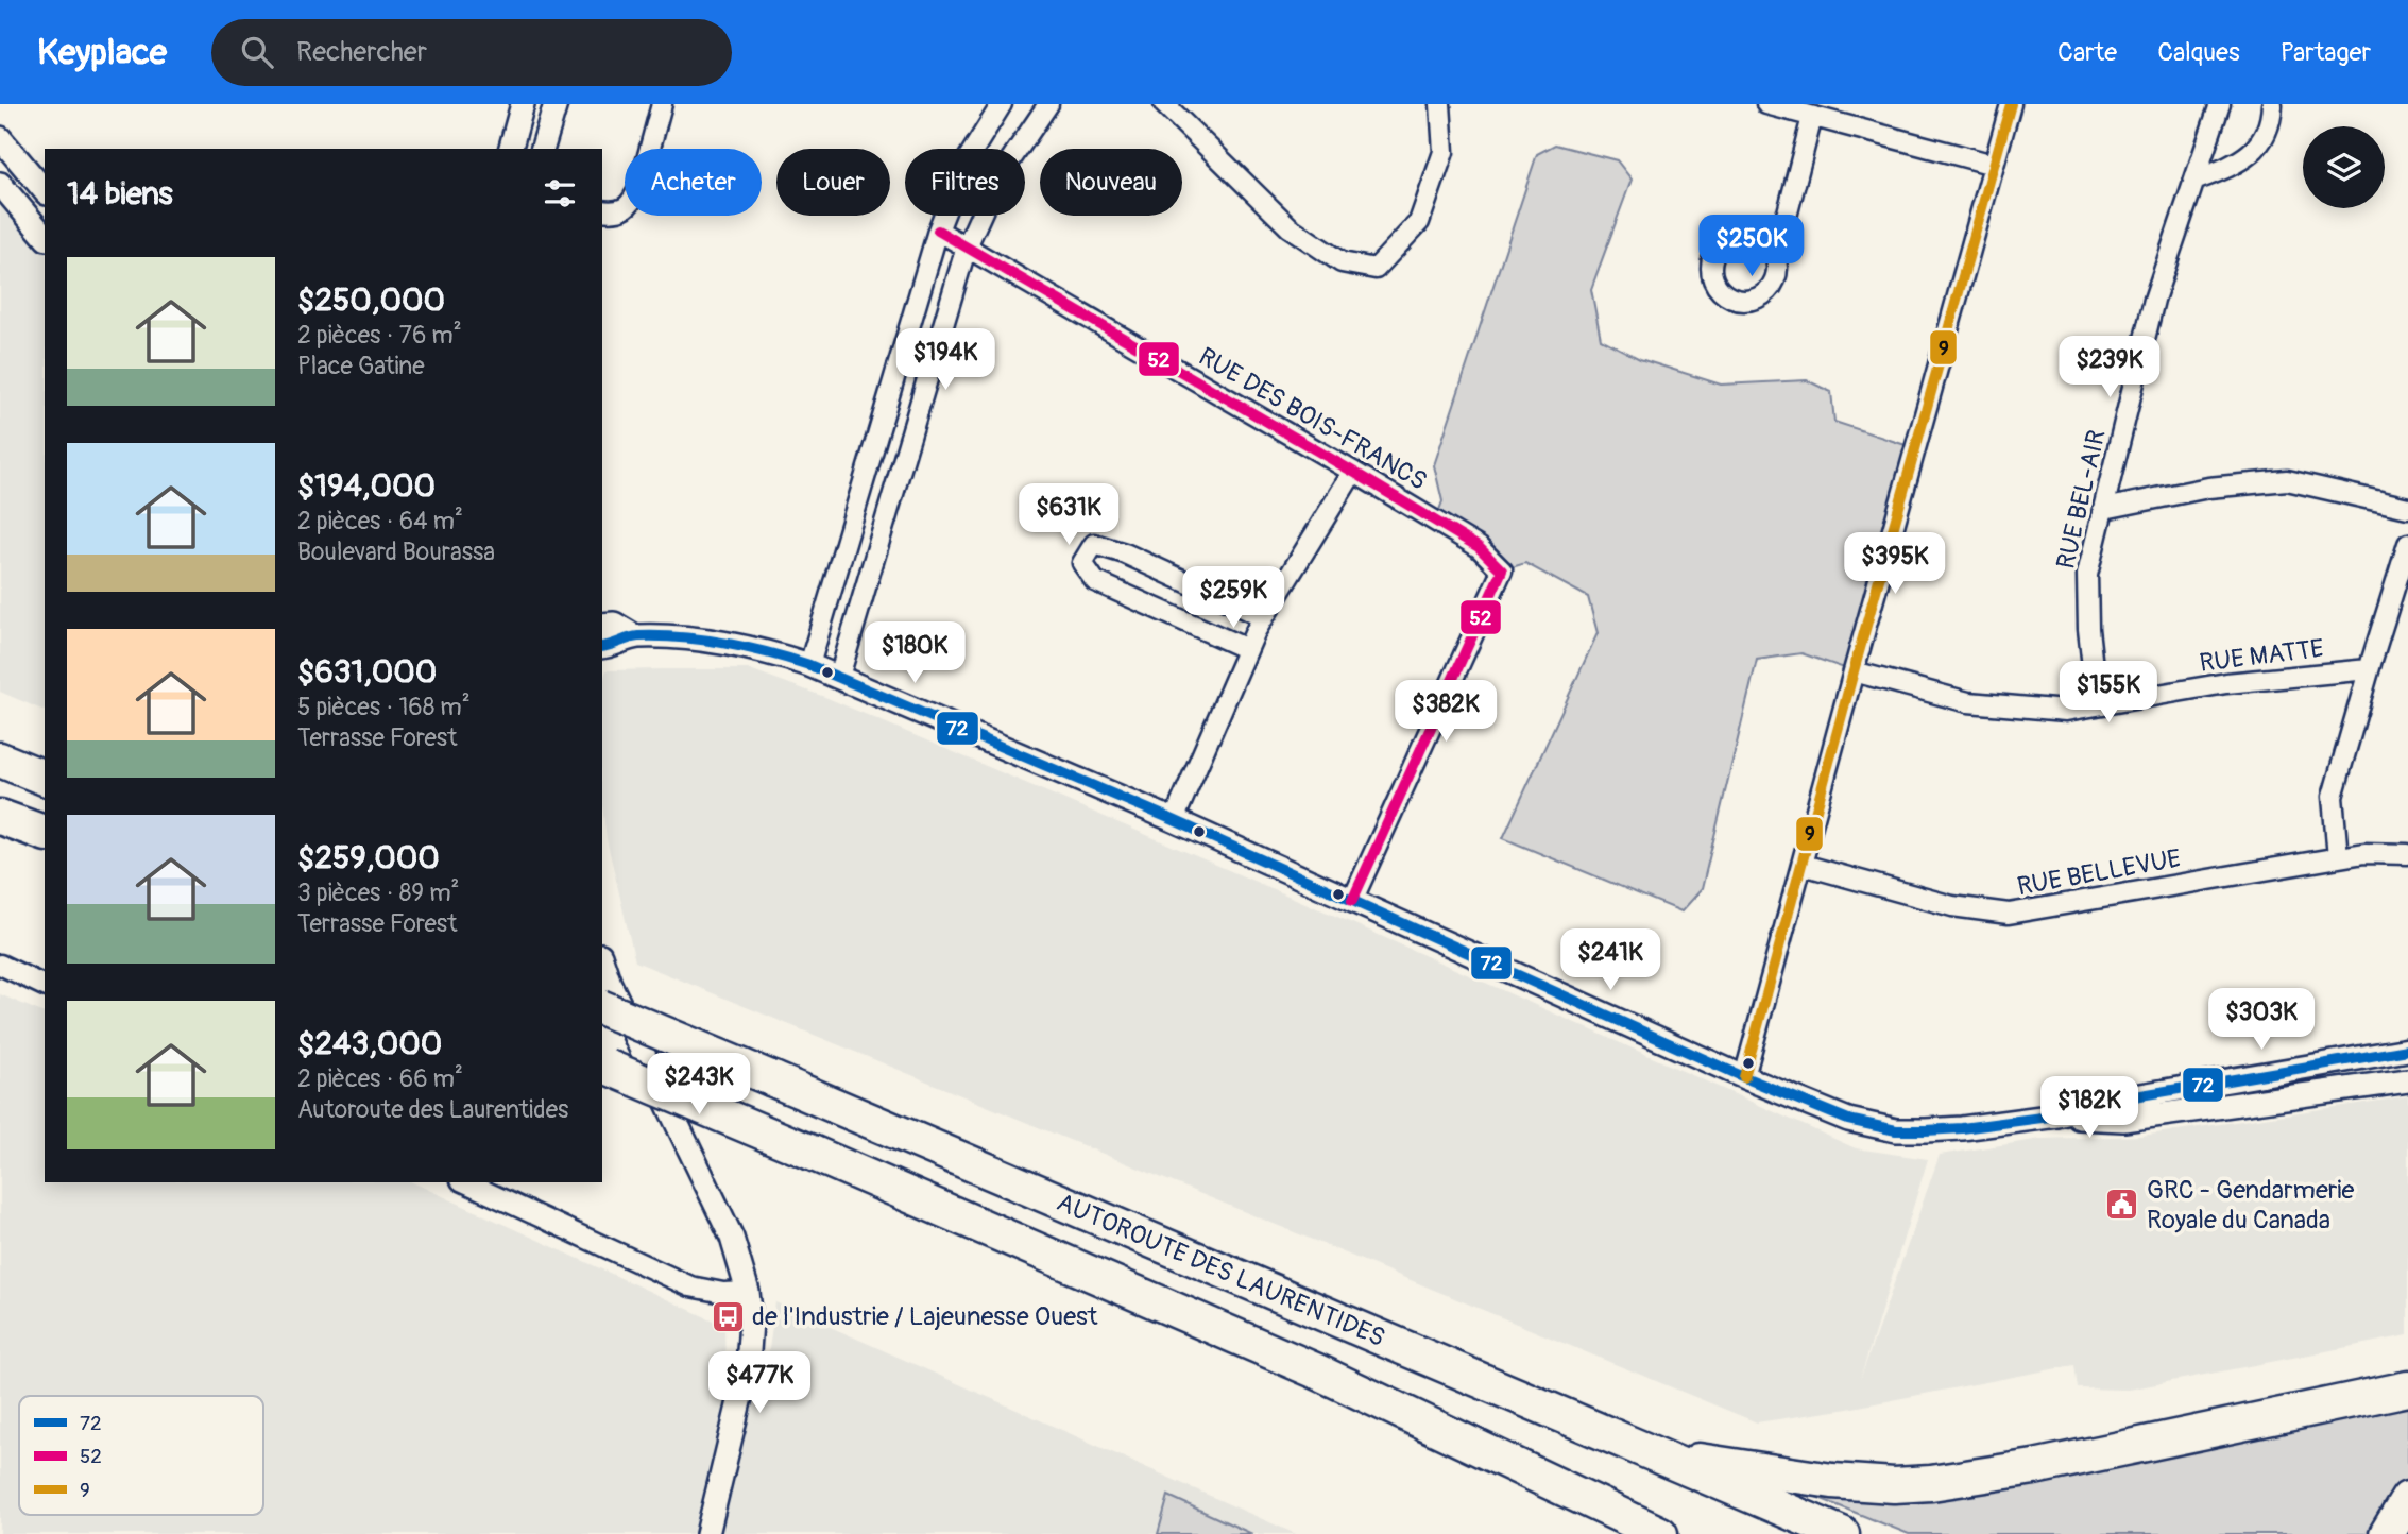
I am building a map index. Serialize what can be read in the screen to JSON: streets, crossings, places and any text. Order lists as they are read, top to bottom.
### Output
{
  "streets": {
    "highway": ["AUTOROUTE DES LAURENTIDES"],
    "street": [
      "RUE DES BOIS-FRANCS",
      "RUE BEL-AIR",
      "RUE MATTE",
      "RUE BELLEVUE"
    ]
  },
  "crossings": [
    ["RUE BEL-AIR", "RUE MATTE"]
  ],
  "places": {
    "public building": ["GRC - Gendarmerie Royale du Canada"],
    "bus stop": ["de l'Industrie / Lajeunesse Ouest"]
  },
  "lines": ["transit line 9", "transit line 52", "transit line 72"],
  "legend": ["72", "52", "9"],
  "page": {
    "header": "Keyplace",
    "search": "Rechercher",
    "nav": ["Carte", "Calques", "Partager"],
    "chip": [
      "Acheter",
      "Louer",
      "Filtres",
      "Nouveau"
    ],
    "heading": "14 biens",
    "price": [
      "$250K",
      "$194K",
      "$239K",
      "$631K",
      "$395K",
      "$259K",
      "$180K",
      "$155K",
      "$382K",
      "$241K",
      "$303K",
      "$243K",
      "$182K",
      "$477K"
    ],
    "list": [
      {
        "name": "$250,000",
        "note": "2 pièces · 76 m² · Place Gatine"
      },
      {
        "name": "$194,000",
        "note": "2 pièces · 64 m² · Boulevard Bourassa"
      },
      {
        "name": "$631,000",
        "note": "5 pièces · 168 m² · Terrasse Forest"
      },
      {
        "name": "$259,000",
        "note": "3 pièces · 89 m² · Terrasse Forest"
      },
      {
        "name": "$243,000",
        "note": "2 pièces · 66 m² · Autoroute des Laurentides"
      }
    ]
  }
}
